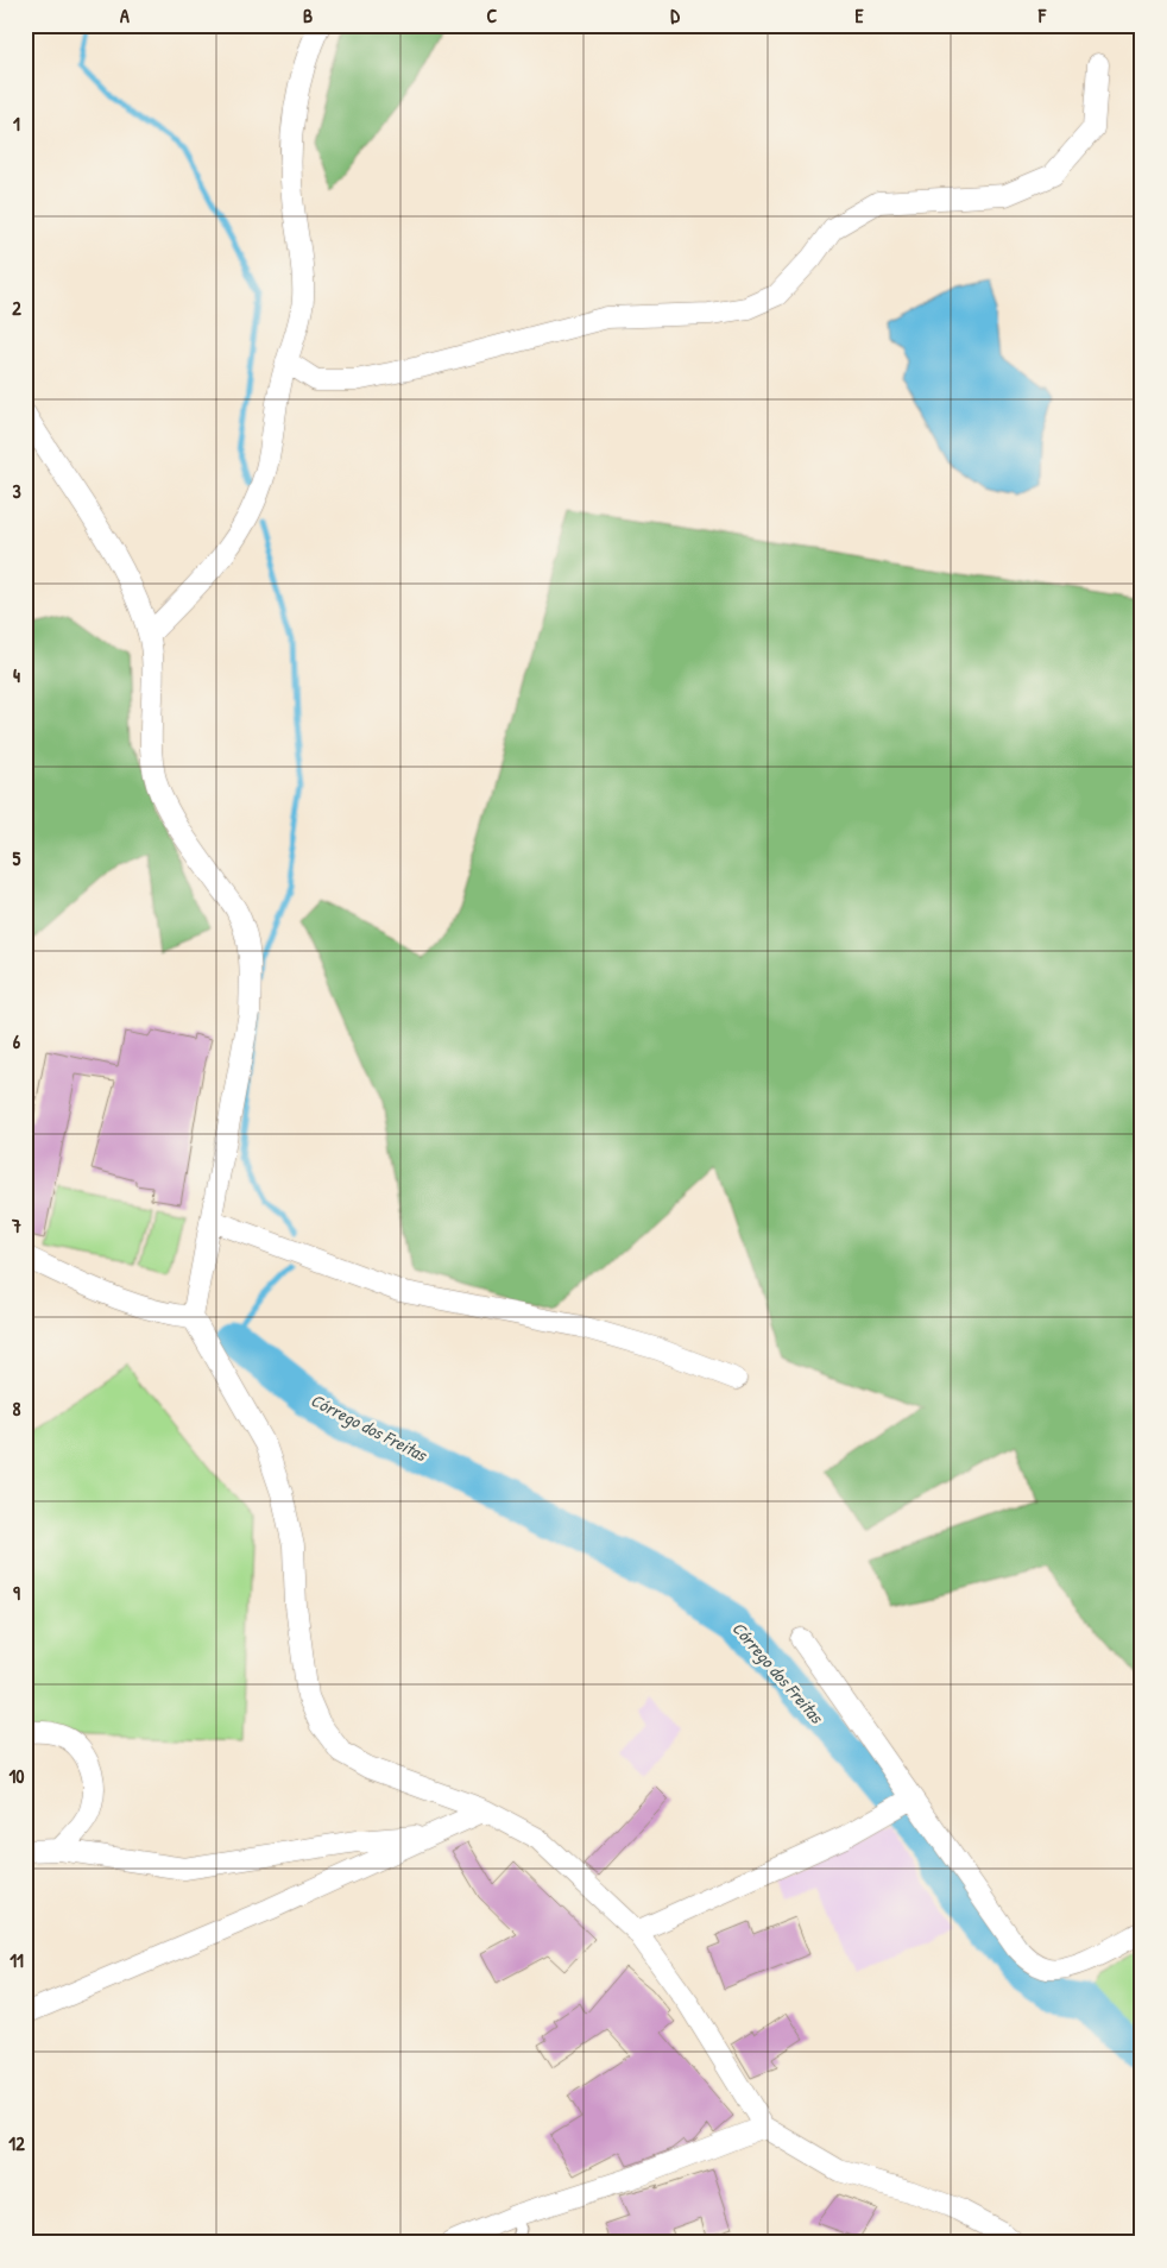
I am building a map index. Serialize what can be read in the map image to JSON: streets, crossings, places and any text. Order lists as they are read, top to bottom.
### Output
{
  "water": ["Córrego dos Freitas"],
  "grid": {
    "columns": [
      "A",
      "B",
      "C",
      "D",
      "E",
      "F"
    ],
    "rows": [
      "1",
      "2",
      "3",
      "4",
      "5",
      "6",
      "7",
      "8",
      "9",
      "10",
      "11",
      "12"
    ]
  }
}
